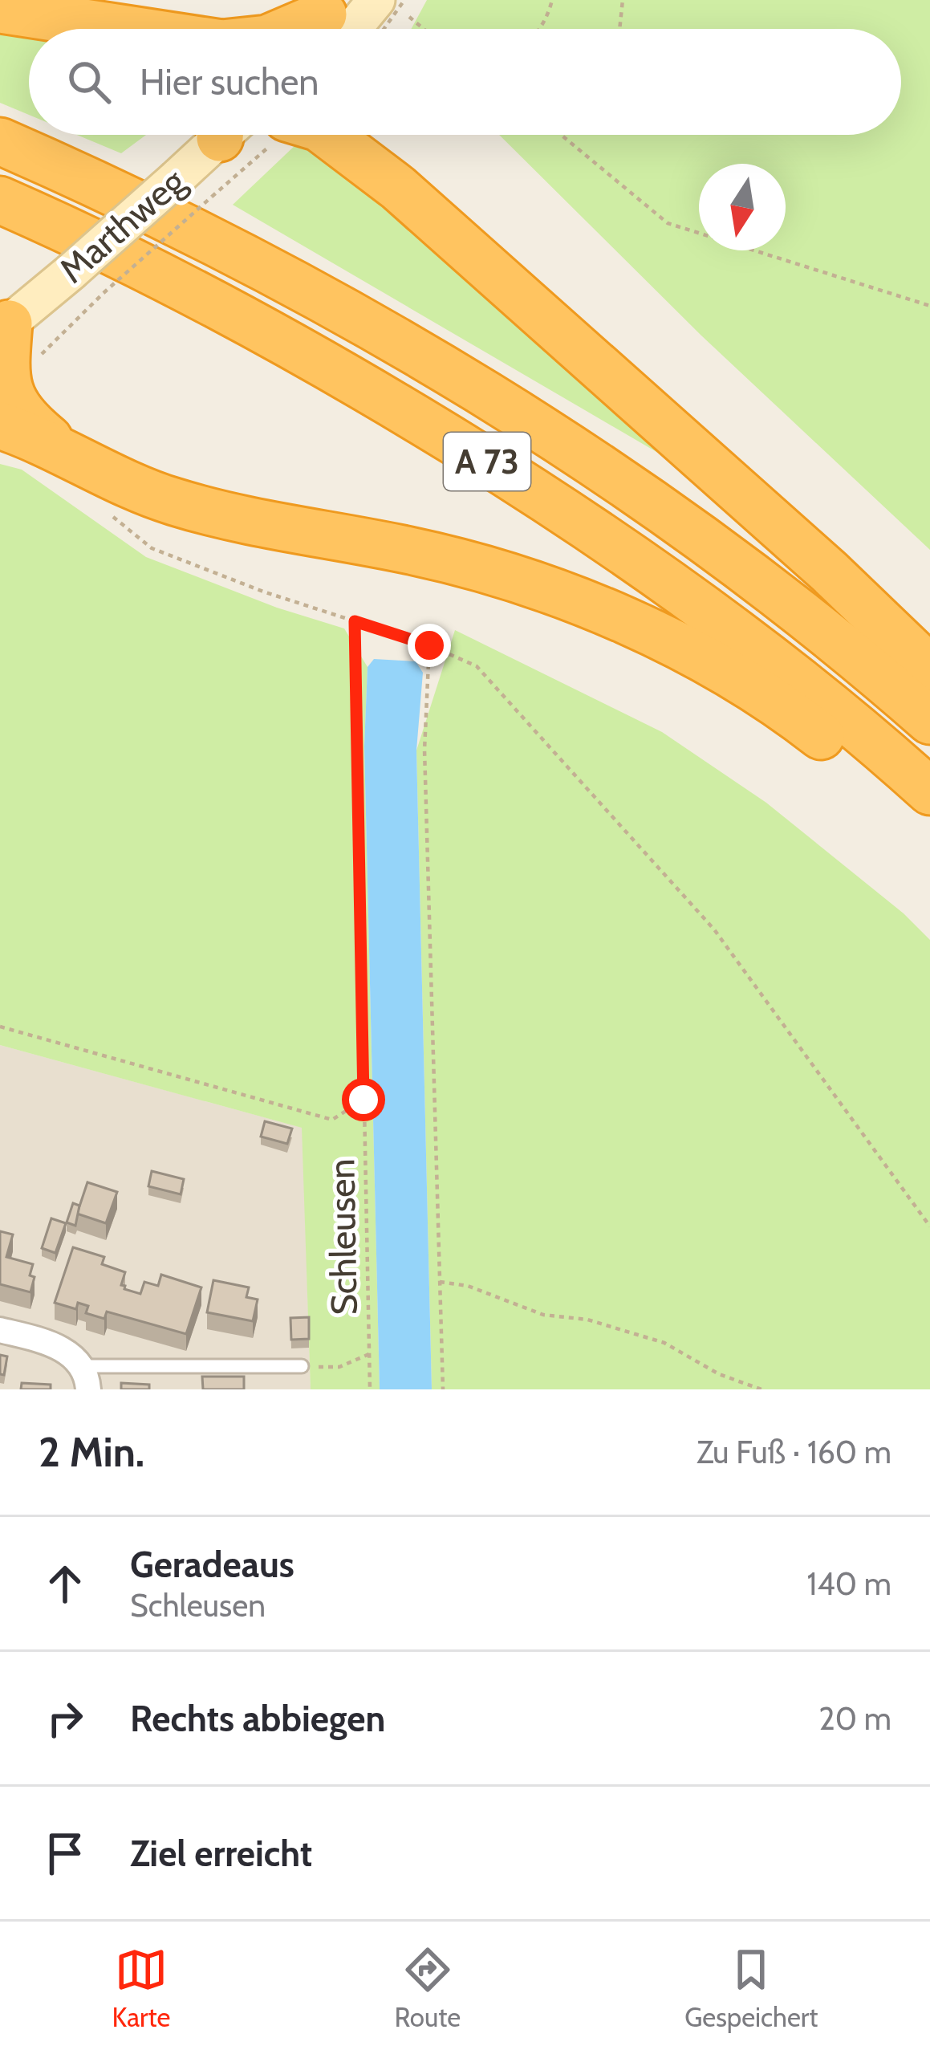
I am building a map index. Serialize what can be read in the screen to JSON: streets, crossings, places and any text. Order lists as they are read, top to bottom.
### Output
{
  "streets": {
    "highway": ["A 73"],
    "main road": ["Marthweg"],
    "path": ["Schleusen"]
  },
  "north": "bottom",
  "page": {
    "search": "Hier suchen",
    "heading": ["2 Min.", "Zu Fuß · 160 m"],
    "list": [
      ["Geradeaus", "Schleusen", "140 m"],
      ["Rechts abbiegen", "20 m"],
      "Ziel erreicht"
    ],
    "nav": ["Karte", "Route", "Gespeichert"]
  }
}
